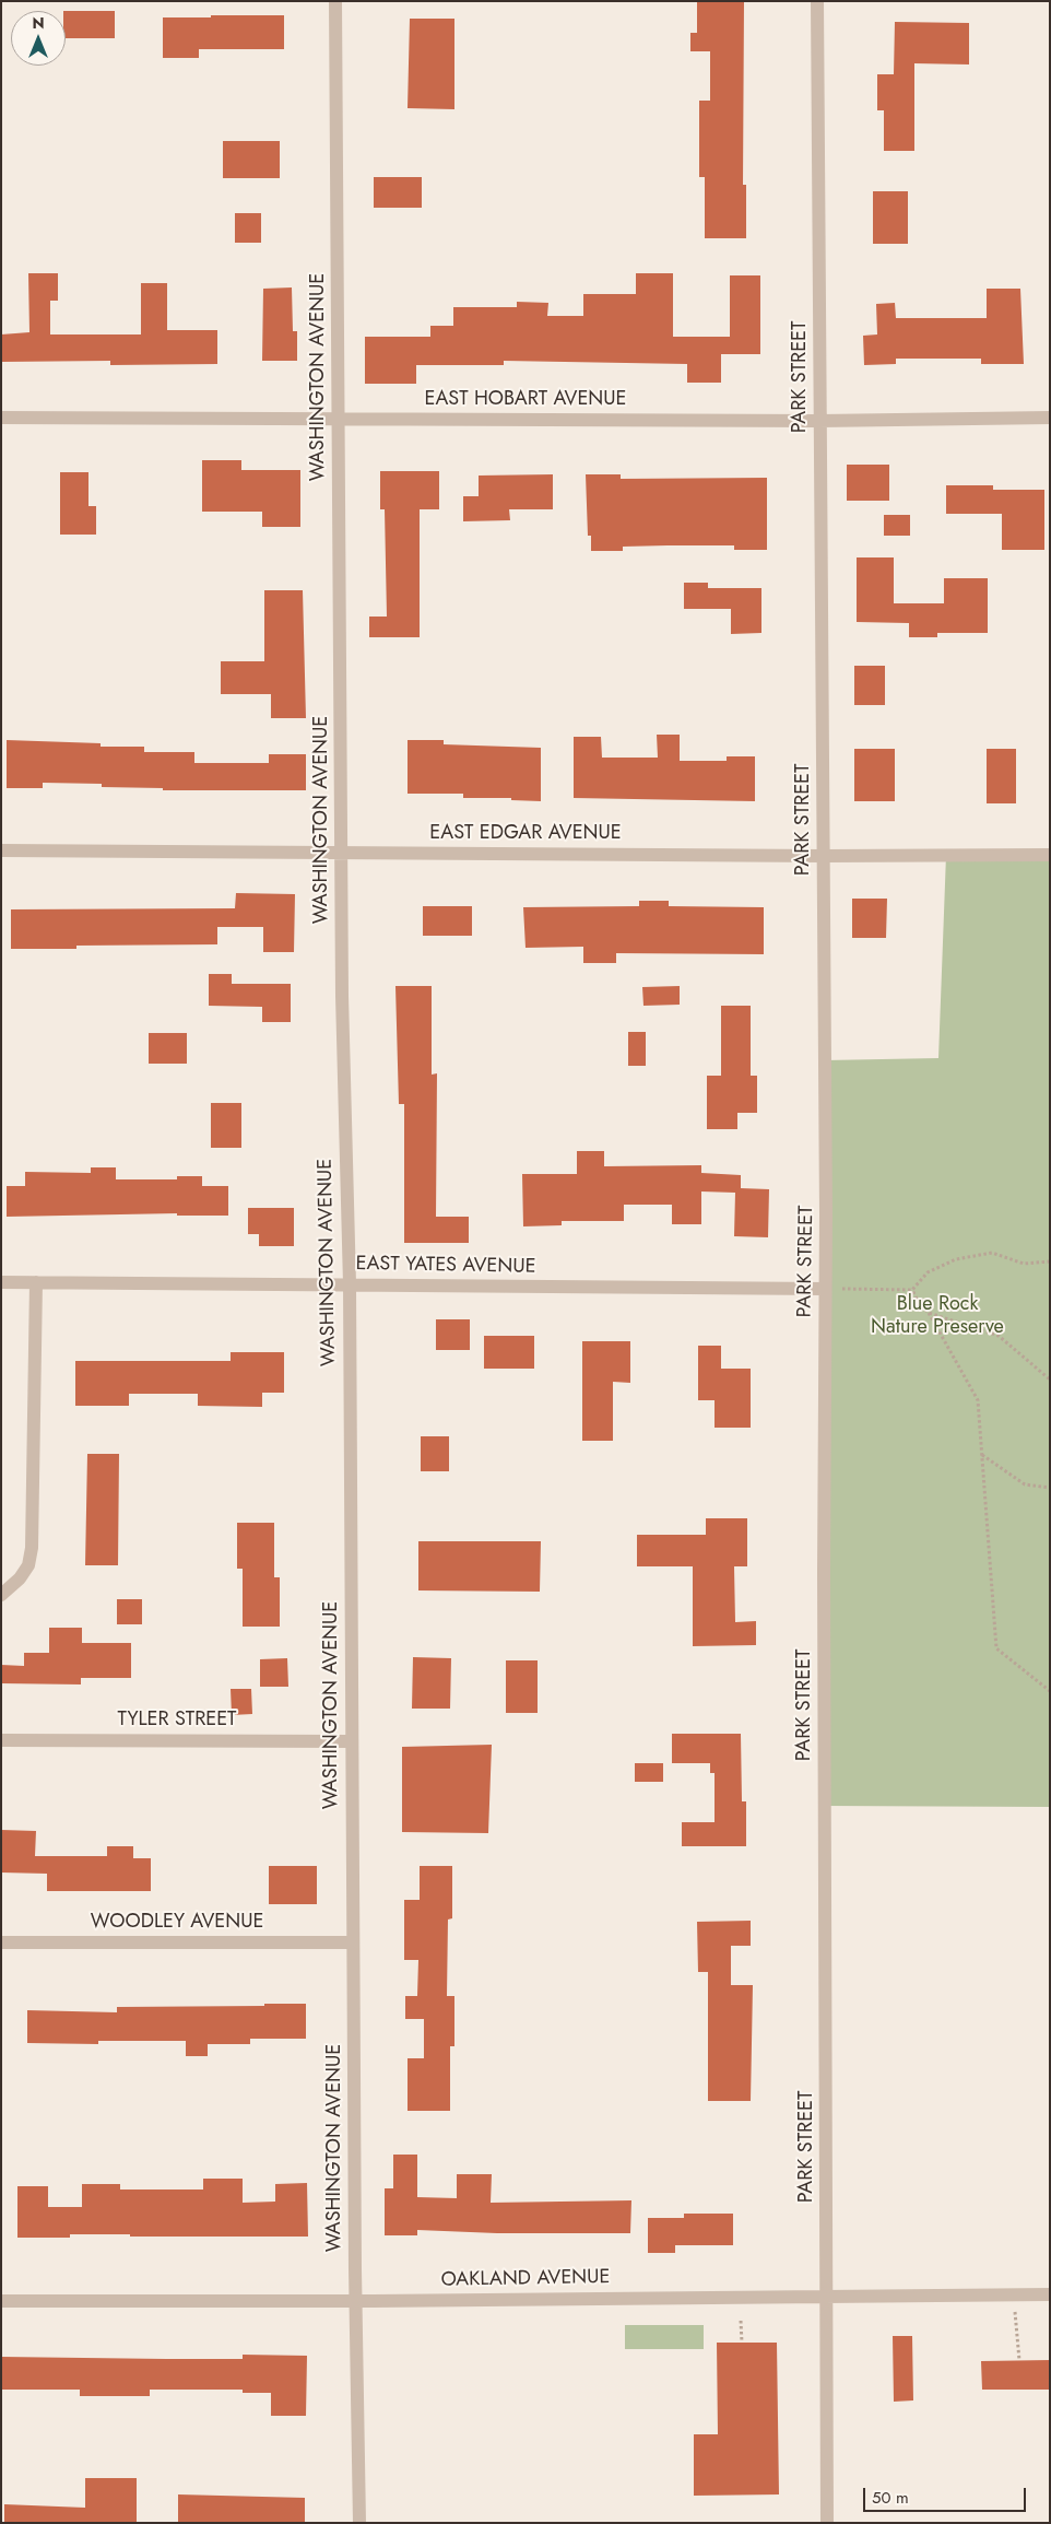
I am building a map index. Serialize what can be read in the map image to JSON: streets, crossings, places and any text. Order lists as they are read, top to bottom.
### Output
{
  "streets": {
    "street": [
      "WASHINGTON AVENUE",
      "PARK STREET",
      "EAST HOBART AVENUE",
      "EAST EDGAR AVENUE",
      "EAST YATES AVENUE",
      "TYLER STREET",
      "WOODLEY AVENUE",
      "OAKLAND AVENUE"
    ]
  },
  "crossings": [
    ["WASHINGTON AVENUE", "EAST HOBART AVENUE"],
    ["WASHINGTON AVENUE", "EAST EDGAR AVENUE"],
    ["WASHINGTON AVENUE", "EAST YATES AVENUE"],
    ["WASHINGTON AVENUE", "TYLER STREET"],
    ["WASHINGTON AVENUE", "WOODLEY AVENUE"],
    ["WASHINGTON AVENUE", "OAKLAND AVENUE"],
    ["PARK STREET", "EAST HOBART AVENUE"],
    ["PARK STREET", "EAST EDGAR AVENUE"],
    ["PARK STREET", "EAST YATES AVENUE"],
    ["PARK STREET", "OAKLAND AVENUE"]
  ],
  "parks": ["Blue Rock Nature Preserve"],
  "scale_bar": "50 m",
  "north": "top"
}
